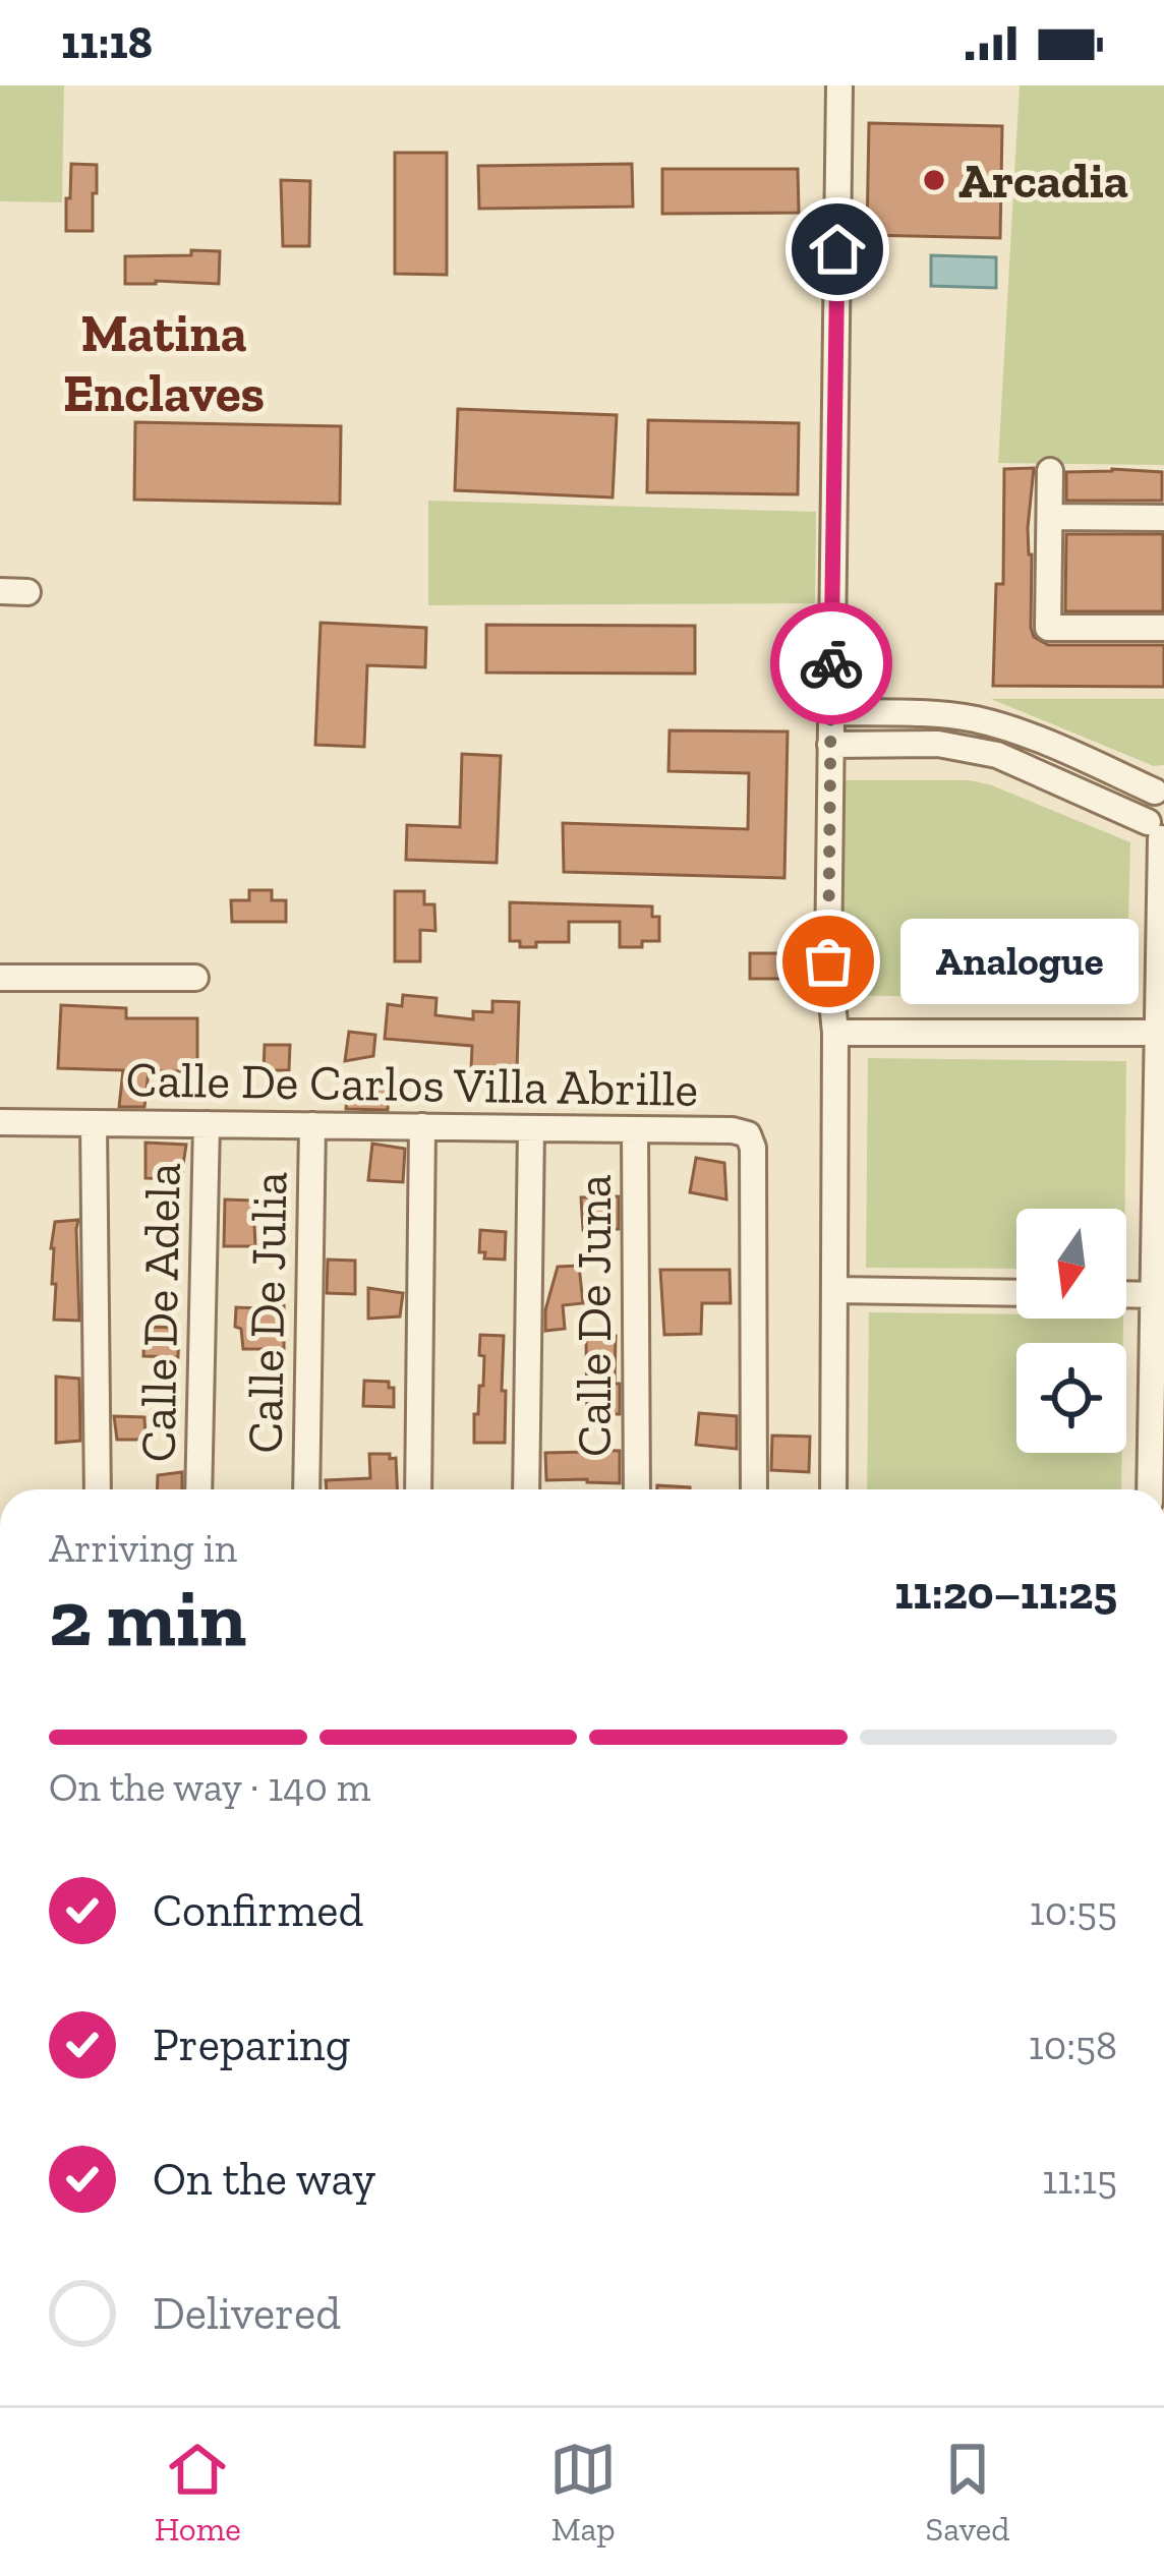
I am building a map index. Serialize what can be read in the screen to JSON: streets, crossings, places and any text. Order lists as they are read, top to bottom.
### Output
{
  "streets": {
    "street": [
      "Calle De Carlos Villa Abrille",
      "Calle De Adela",
      "Calle De Julia",
      "Calle De Juna"
    ]
  },
  "crossings": [
    ["Calle De Carlos Villa Abrille", "Calle De Adela"],
    ["Calle De Carlos Villa Abrille", "Calle De Julia"],
    ["Calle De Carlos Villa Abrille", "Calle De Juna"]
  ],
  "districts": ["Matina Enclaves"],
  "places": ["Arcadia", "Analogue"],
  "north": "bottom",
  "page": {
    "status": "11:18",
    "bubble": "Analogue",
    "heading": ["2 min", "Arriving in", "11:20–11:25"],
    "bar": "On the way · 140 m",
    "list": [
      ["Confirmed", "10:55"],
      ["Preparing", "10:58"],
      ["On the way", "11:15"],
      "Delivered"
    ],
    "tabs": ["Home", "Map", "Saved"]
  }
}
